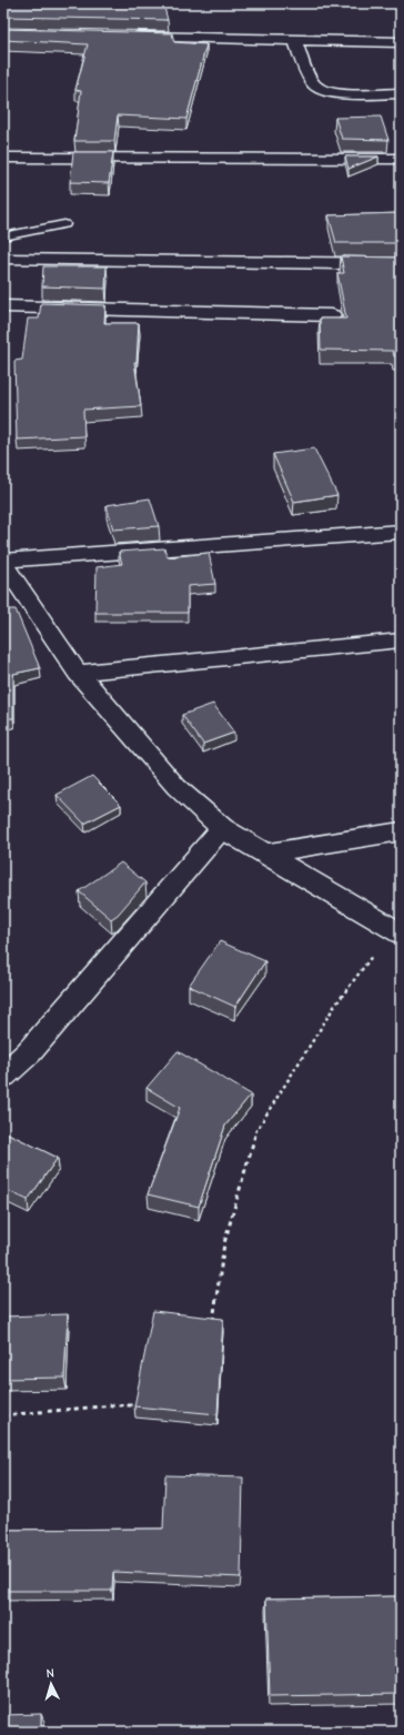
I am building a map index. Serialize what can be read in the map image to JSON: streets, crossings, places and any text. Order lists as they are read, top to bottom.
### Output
{
  "north": "top"
}
